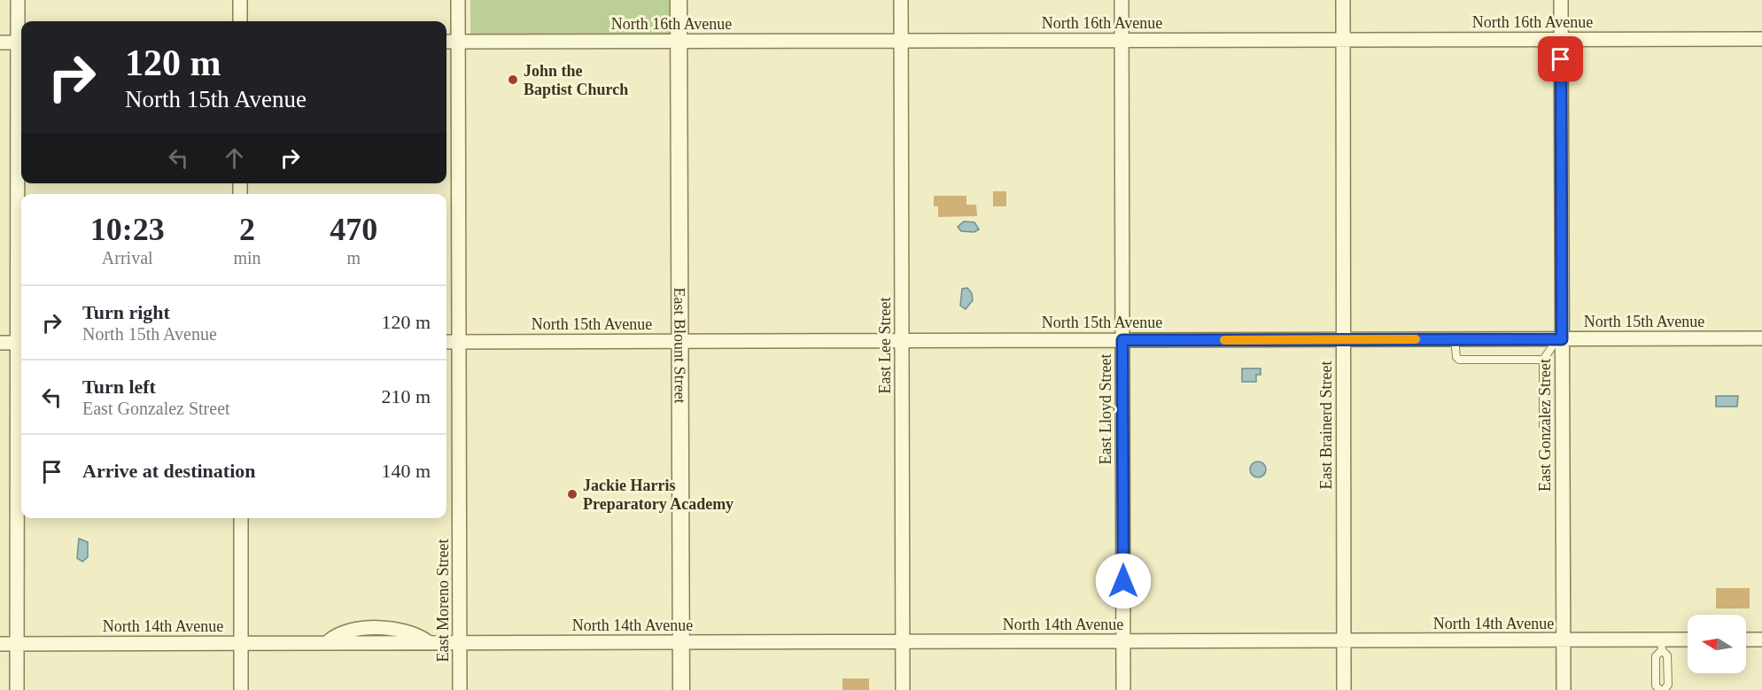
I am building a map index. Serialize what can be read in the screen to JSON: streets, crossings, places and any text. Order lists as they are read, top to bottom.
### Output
{
  "streets": {
    "street": [
      "North 16th Avenue",
      "North 15th Avenue",
      "East Blount Street",
      "East Lee Street",
      "East Lloyd Street",
      "East Brainerd Street",
      "East Gonzalez Street",
      "East Moreno Street",
      "North 14th Avenue"
    ]
  },
  "crossings": [
    ["North 16th Avenue", "East Blount Street"],
    ["North 16th Avenue", "East Lee Street"],
    ["North 16th Avenue", "East Lloyd Street"],
    ["North 16th Avenue", "East Brainerd Street"],
    ["North 16th Avenue", "East Gonzalez Street"],
    ["North 16th Avenue", "East Moreno Street"],
    ["North 15th Avenue", "East Blount Street"],
    ["North 15th Avenue", "East Lee Street"],
    ["North 15th Avenue", "East Lloyd Street"],
    ["North 15th Avenue", "East Brainerd Street"],
    ["North 15th Avenue", "East Gonzalez Street"],
    ["North 15th Avenue", "East Moreno Street"],
    ["East Blount Street", "North 14th Avenue"],
    ["East Lee Street", "North 14th Avenue"],
    ["East Lloyd Street", "North 14th Avenue"],
    ["East Brainerd Street", "North 14th Avenue"],
    ["East Gonzalez Street", "North 14th Avenue"],
    ["East Moreno Street", "North 14th Avenue"]
  ],
  "places": ["John the Baptist Church", "Jackie Harris Preparatory Academy"],
  "north": "left",
  "page": {
    "turn": ["120 m", "North 15th Avenue"],
    "eta": [
      "10:23",
      "Arrival",
      "2",
      "min",
      "470",
      "m"
    ],
    "list": [
      {
        "name": "Turn right",
        "note": "North 15th Avenue",
        "value": "120 m"
      },
      {
        "name": "Turn left",
        "note": "East Gonzalez Street",
        "value": "210 m"
      },
      {
        "name": "Arrive at destination",
        "value": "140 m"
      }
    ]
  }
}
